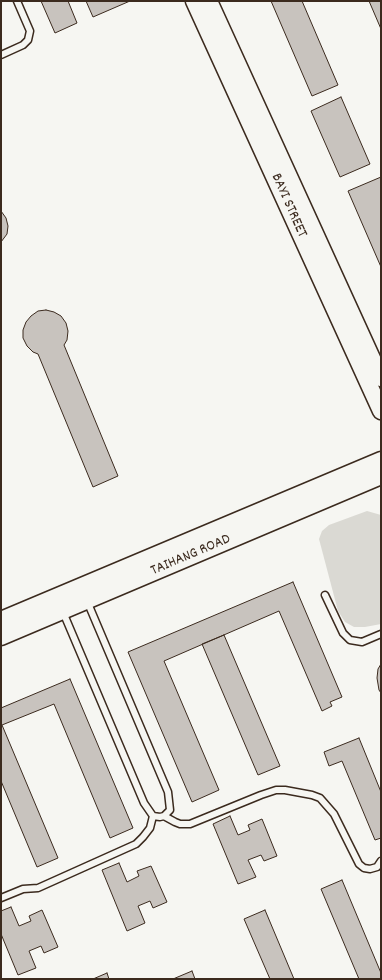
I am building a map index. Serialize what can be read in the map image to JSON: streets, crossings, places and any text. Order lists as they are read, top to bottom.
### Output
{
  "streets": {
    "street": ["BAYI STREET", "TAIHANG ROAD"]
  }
}
